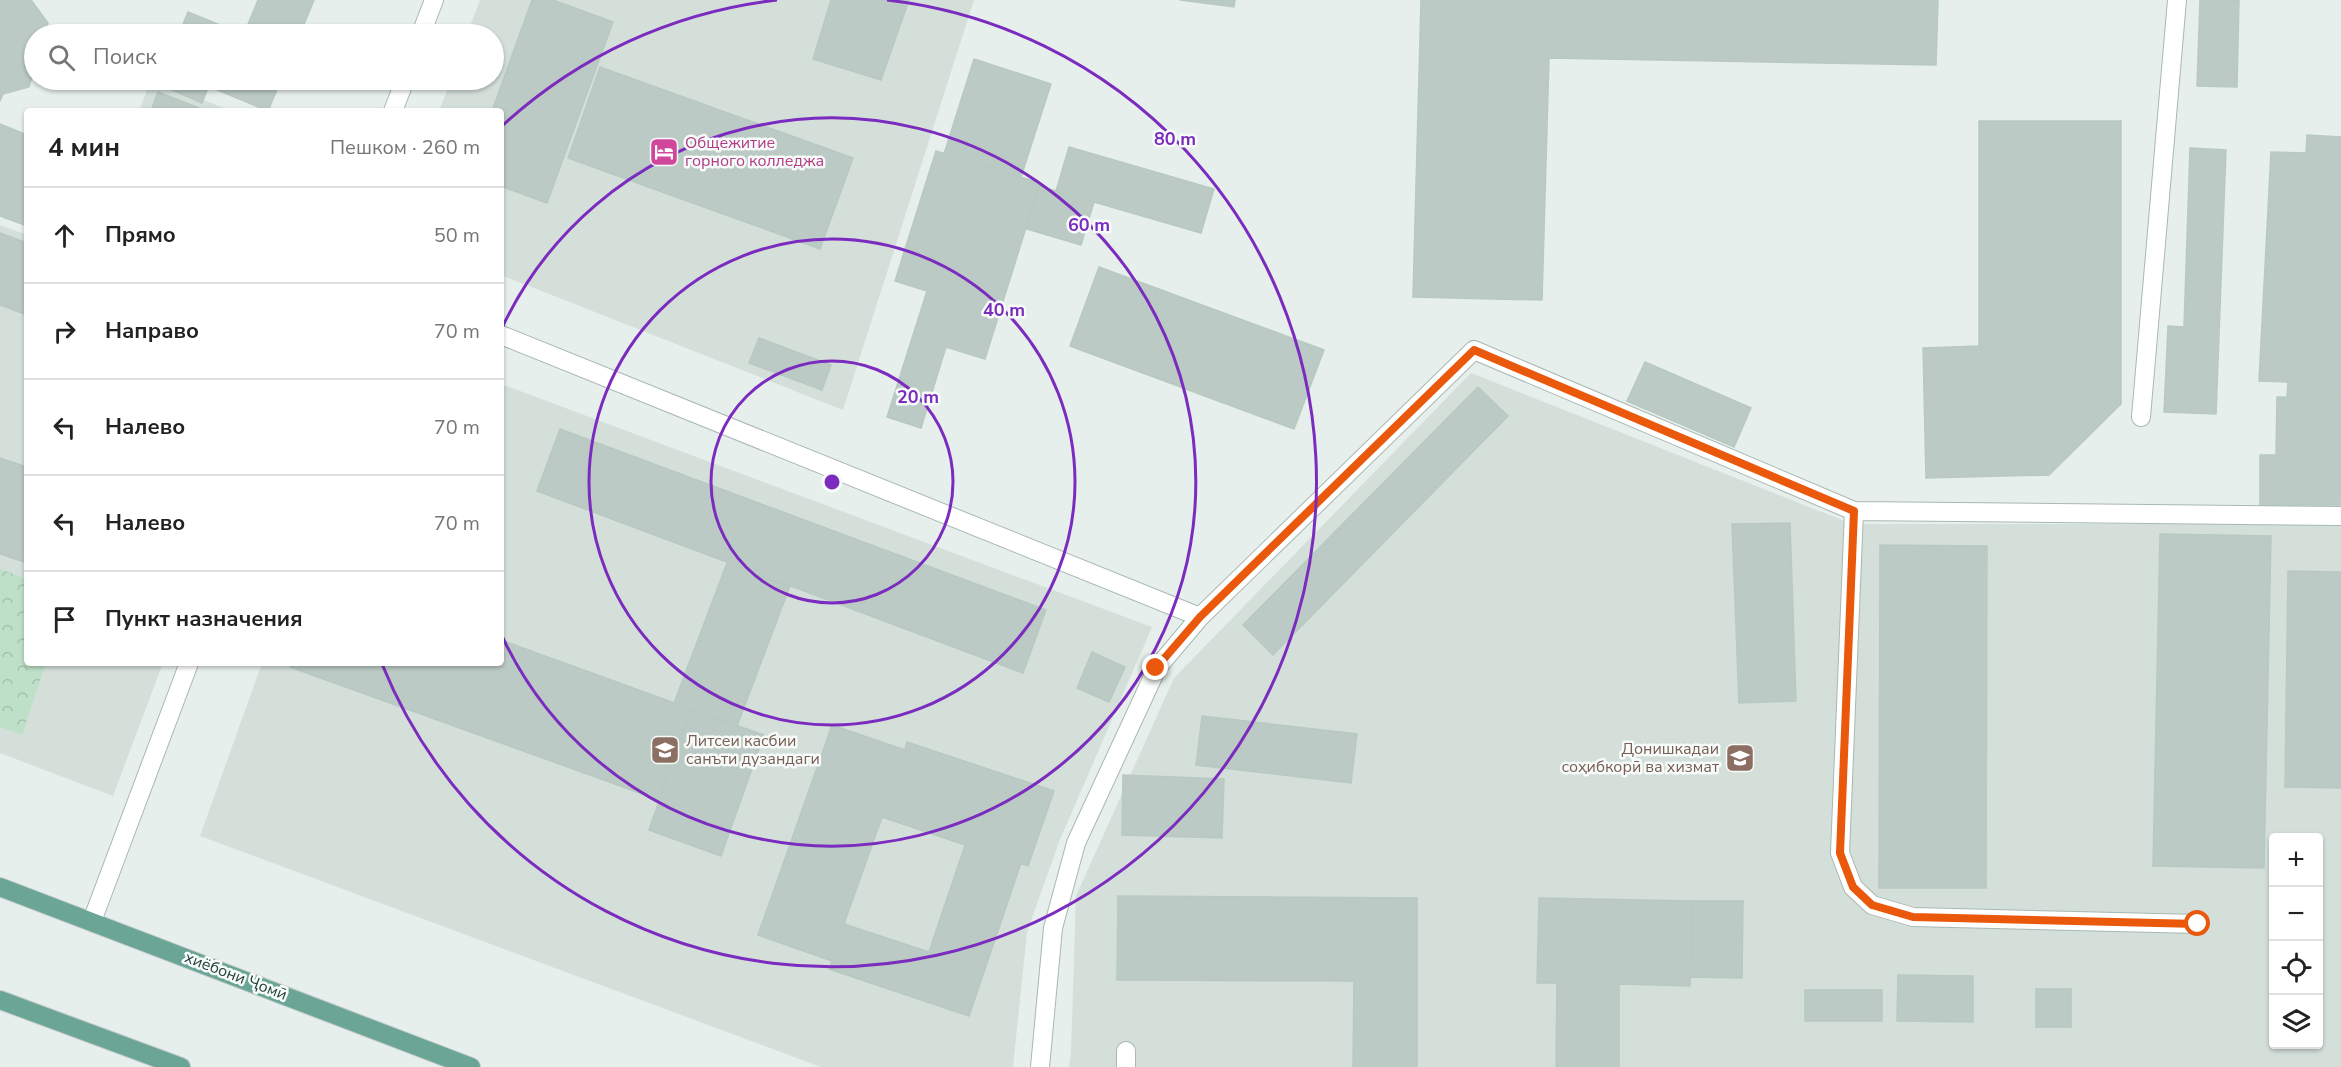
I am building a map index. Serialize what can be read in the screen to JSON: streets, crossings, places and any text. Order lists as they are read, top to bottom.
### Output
{
  "streets": {
    "main road": ["хиёбони Ҷомӣ"]
  },
  "places": {
    "hotel": ["Общежитие горного колледжа"],
    "school or university": ["Литсеи касбии санъти дузандаги", "Донишкадаи соҳибкорӣ ва хизмат"]
  },
  "page": {
    "search": "Поиск",
    "heading": ["4 мин", "Пешком · 260 m"],
    "list": [
      ["Прямо", "50 m"],
      ["Направо", "70 m"],
      ["Налево", "70 m"],
      ["Налево", "70 m"],
      "Пункт назначения"
    ],
    "map_buttons": ["+", "−"]
  },
  "rings": [
    "80 m",
    "60 m",
    "40 m",
    "20 m"
  ]
}
